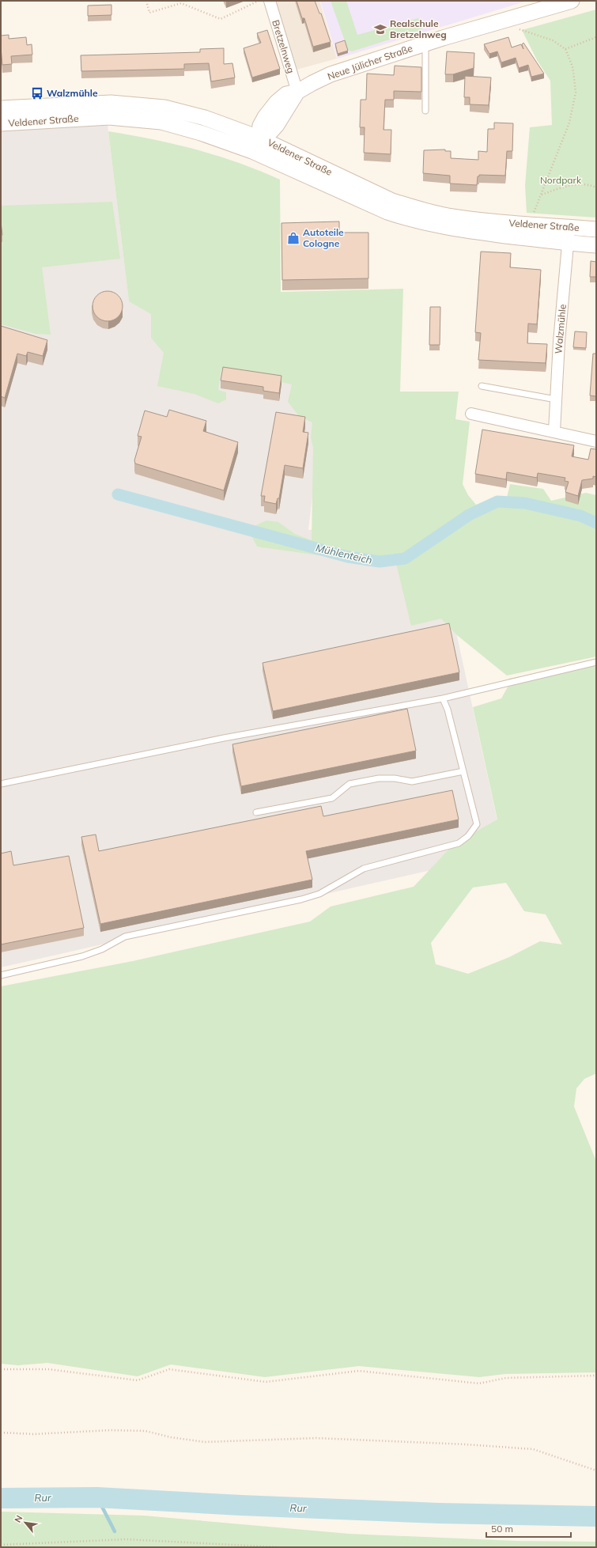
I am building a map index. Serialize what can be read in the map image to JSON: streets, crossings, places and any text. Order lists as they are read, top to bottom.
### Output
{
  "streets": {
    "street": [
      "Bretzelnweg",
      "Neue Jülicher Straße",
      "Veldener Straße",
      "Walzmühle"
    ]
  },
  "crossings": [
    ["Bretzelnweg", "Neue Jülicher Straße"],
    ["Veldener Straße", "Walzmühle"]
  ],
  "water": ["Mühlenteich", "Rur"],
  "parks": ["Nordpark"],
  "places": {
    "school or university": ["Realschule Bretzelnweg"],
    "bus stop": ["Walzmühle"],
    "shop": ["Autoteile Cologne"]
  },
  "scale_bar": "50 m",
  "north": "top left"
}
